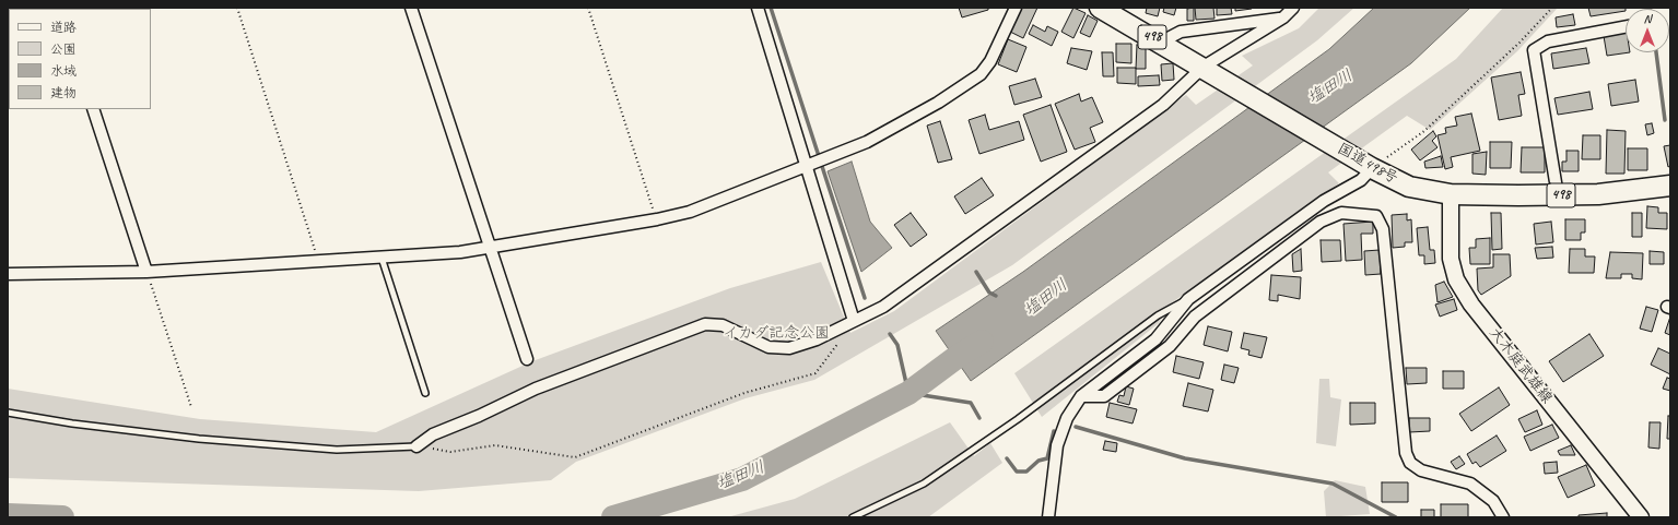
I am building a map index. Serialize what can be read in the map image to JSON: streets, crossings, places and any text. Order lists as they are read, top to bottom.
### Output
{
  "streets": {
    "highway": ["498", "国道498号"],
    "main road": ["大木庭武雄線"]
  },
  "crossings": [
    ["国道498号", "大木庭武雄線"]
  ],
  "water": ["塩田川"],
  "parks": ["イカダ記念公園"],
  "legend": [
    "道路",
    "公園",
    "水域",
    "建物"
  ],
  "north": "top"
}
